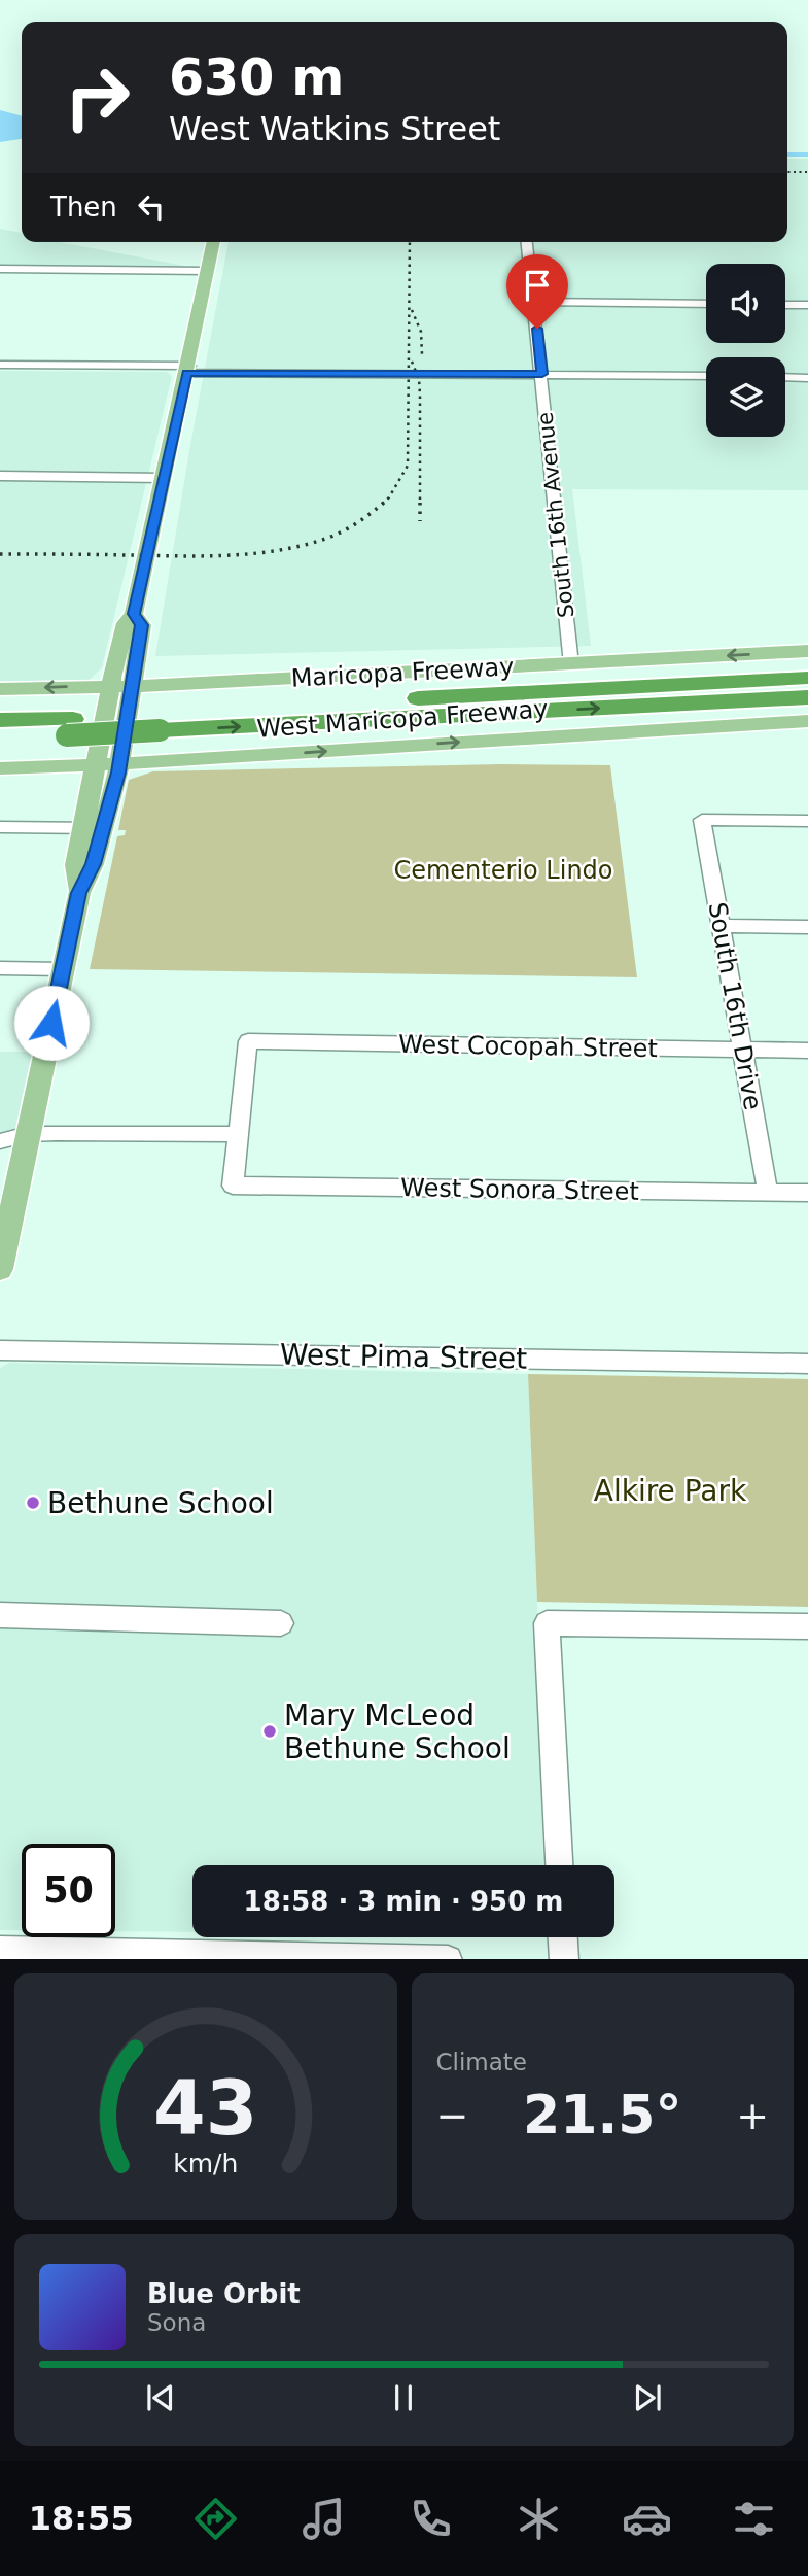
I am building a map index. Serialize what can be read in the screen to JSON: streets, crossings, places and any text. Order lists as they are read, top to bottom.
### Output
{
  "streets": {
    "highway": ["Maricopa Freeway"],
    "main road": ["West Maricopa Freeway"],
    "street": [
      "South 16th Avenue",
      "South 16th Drive",
      "West Cocopah Street",
      "West Sonora Street",
      "West Pima Street"
    ]
  },
  "crossings": [
    ["South 16th Avenue", "West Maricopa Freeway"],
    ["South 16th Drive", "West Cocopah Street"],
    ["South 16th Drive", "West Sonora Street"],
    ["West Cocopah Street", "West Sonora Street"]
  ],
  "parks": ["Cementerio Lindo", "Alkire Park"],
  "places": ["Bethune School", "Mary McLeod Bethune School"],
  "page": {
    "turn": ["630 m", "West Watkins Street"],
    "then": "Then",
    "limit": "50",
    "trip": "18:58 · 3 min · 950 m",
    "tile": "Climate",
    "heat": ["−", "21.5°", "+"],
    "song": ["Blue Orbit", "Sona"],
    "tabs": "18:55",
    "gauge": ["43", "km/h"]
  }
}
